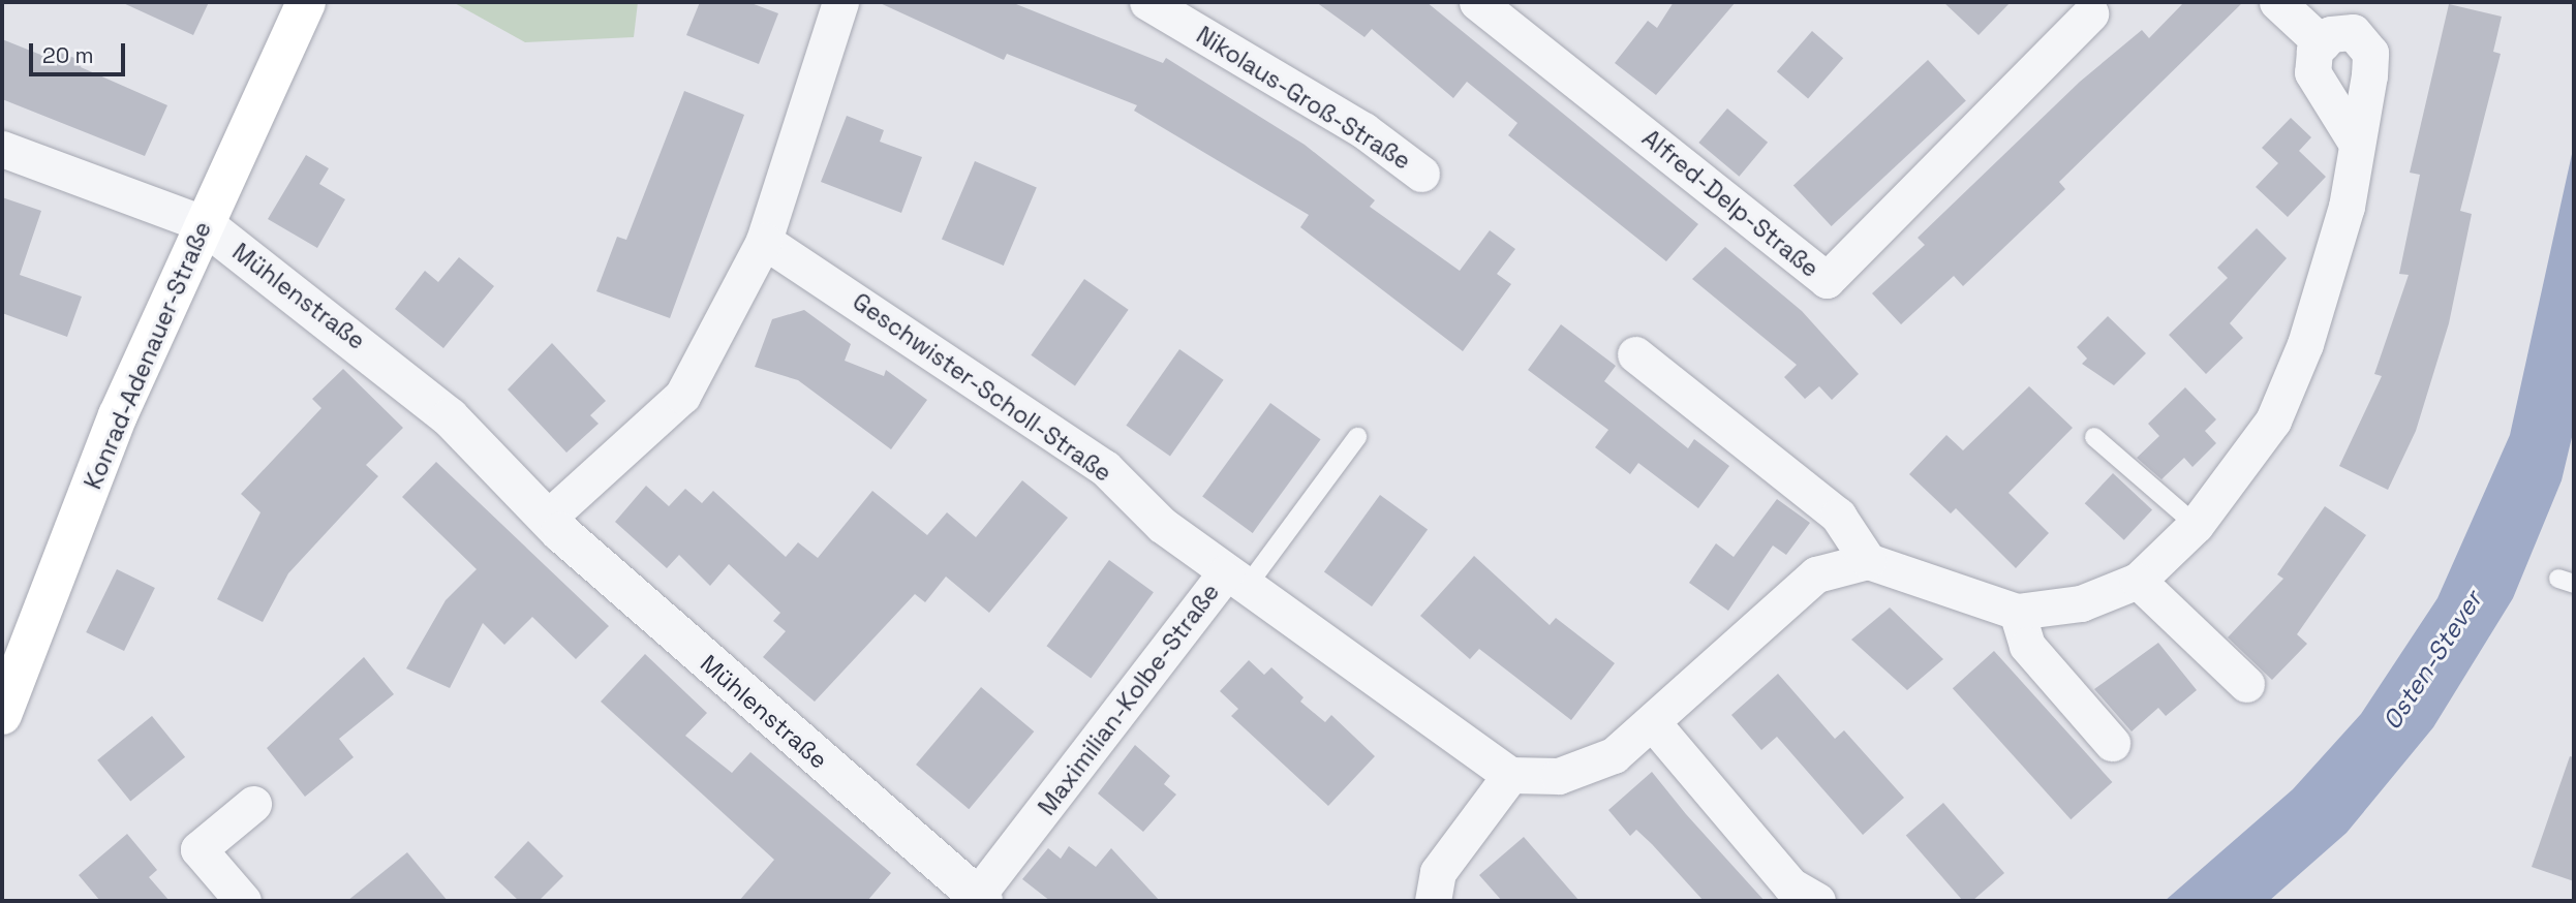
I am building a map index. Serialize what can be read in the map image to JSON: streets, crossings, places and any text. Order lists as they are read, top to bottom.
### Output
{
  "streets": {
    "main road": ["Konrad-Adenauer-Straße"],
    "street": [
      "Nikolaus-Groß-Straße",
      "Alfred-Delp-Straße",
      "Mühlenstraße",
      "Geschwister-Scholl-Straße",
      "Maximilian-Kolbe-Straße"
    ]
  },
  "crossings": [
    ["Mühlenstraße", "Konrad-Adenauer-Straße"],
    ["Mühlenstraße", "Maximilian-Kolbe-Straße"],
    ["Geschwister-Scholl-Straße", "Maximilian-Kolbe-Straße"]
  ],
  "water": ["Osten-Stever"],
  "scale_bar": "20 m"
}
